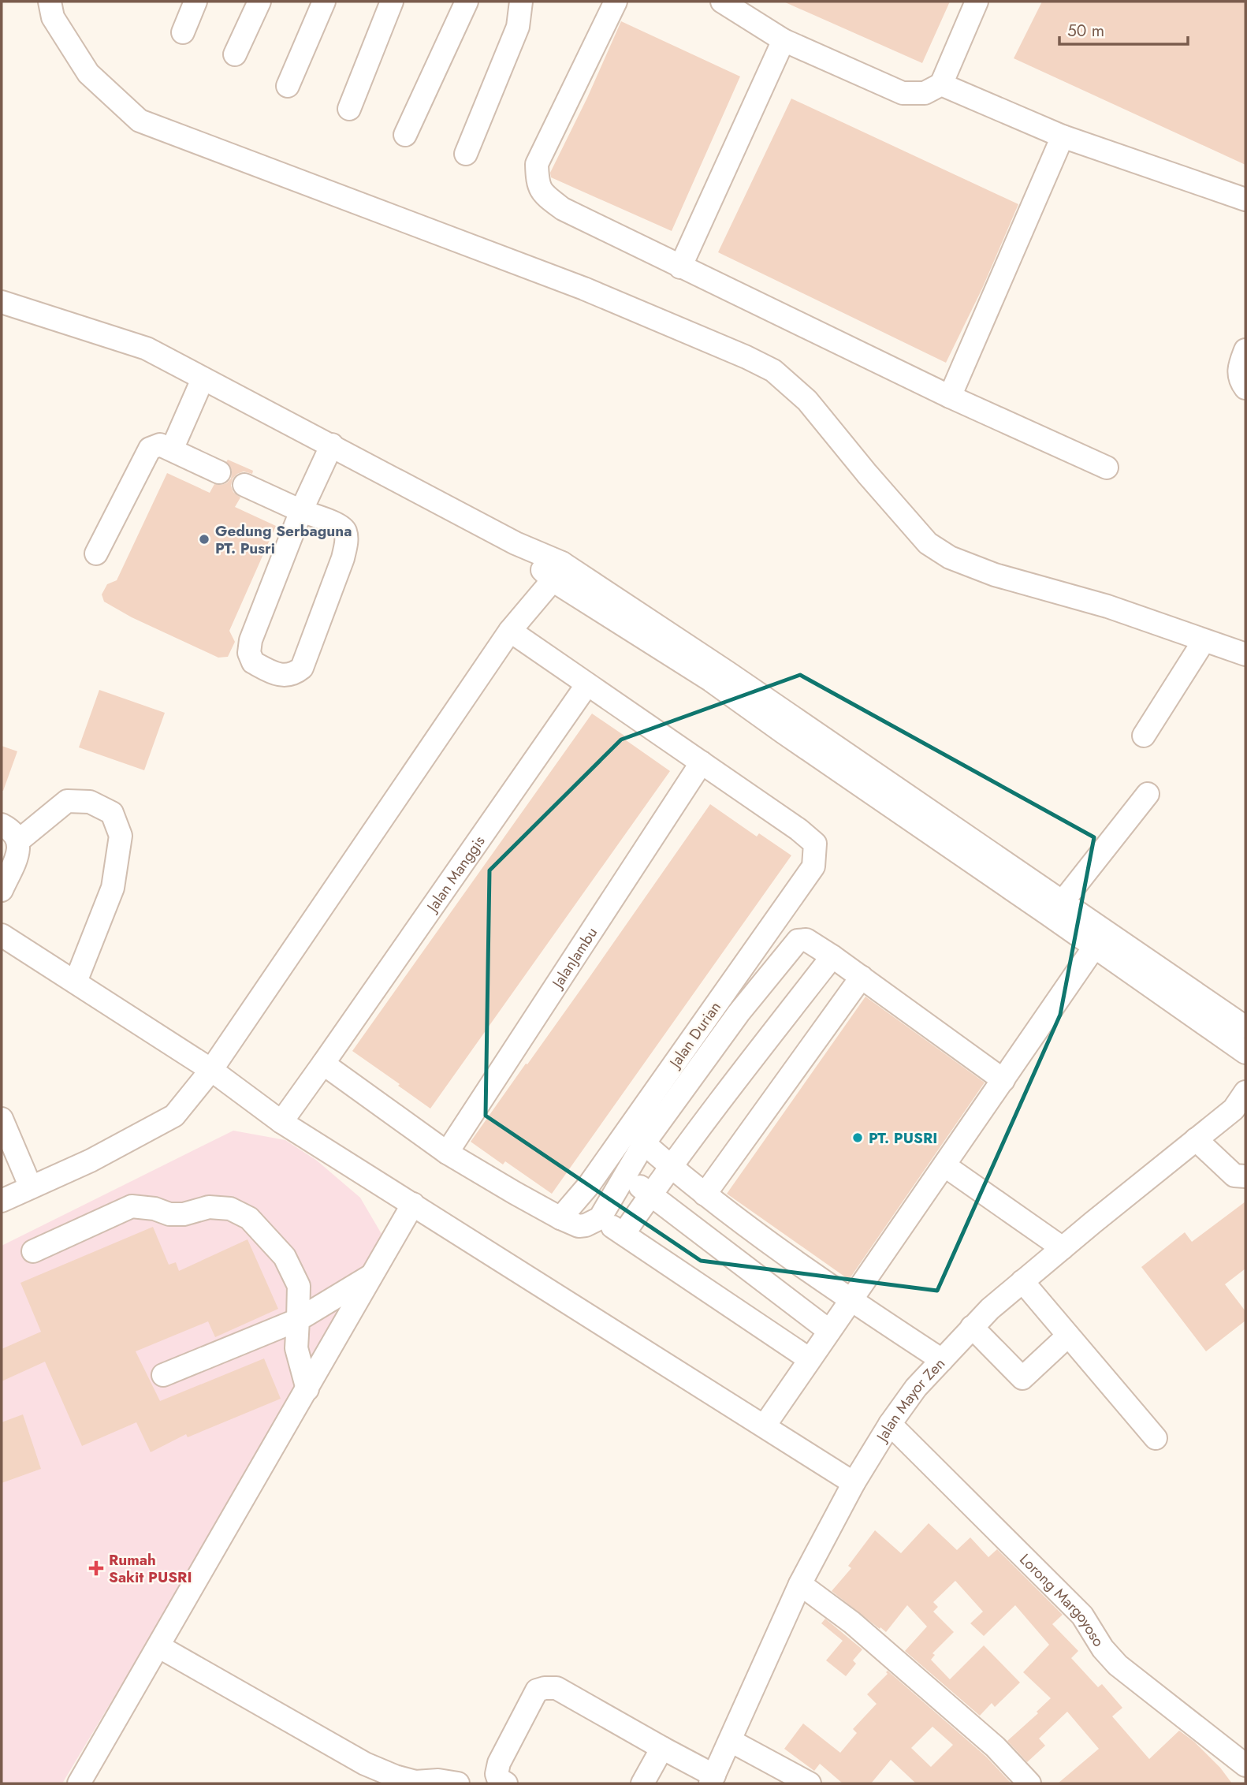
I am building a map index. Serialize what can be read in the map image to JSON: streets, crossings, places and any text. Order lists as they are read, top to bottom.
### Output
{
  "streets": {
    "street": [
      "Jalan Manggis",
      "JalanJambu",
      "Jalan Durian",
      "Jalan Mayor Zen",
      "Lorong Margoyoso"
    ]
  },
  "crossings": [
    ["JalanJambu", "Jalan Durian"],
    ["Jalan Mayor Zen", "Lorong Margoyoso"]
  ],
  "places": {
    "other": ["Gedung Serbaguna PT. Pusri", "PT. PUSRI"],
    "health": ["Rumah Sakit PUSRI"]
  },
  "scale_bar": "50 m"
}
